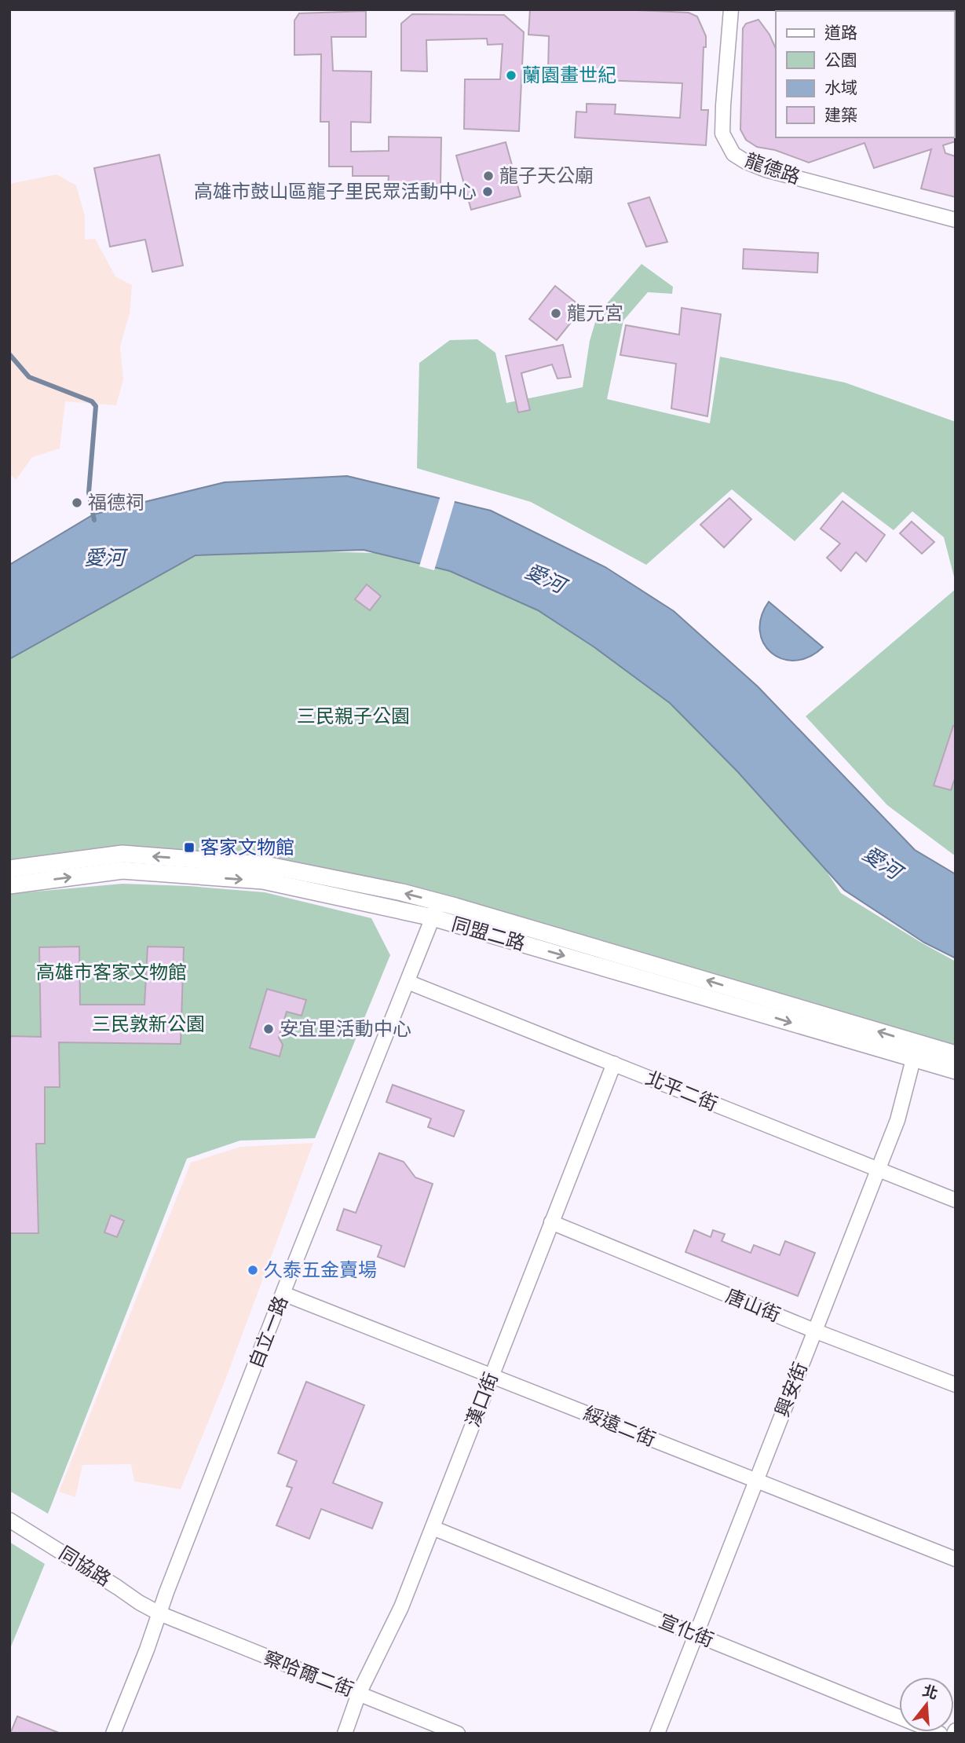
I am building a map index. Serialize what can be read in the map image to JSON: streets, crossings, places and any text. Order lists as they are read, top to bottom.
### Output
{
  "streets": {
    "street": [
      "龍德路",
      "同盟二路",
      "北平二街",
      "唐山街",
      "自立一路",
      "興安街",
      "漢口街",
      "綏遠二街",
      "同協路",
      "宣化街",
      "察哈爾二街"
    ]
  },
  "crossings": [
    ["同盟二路", "自立一路"],
    ["同盟二路", "興安街"],
    ["北平二街", "自立一路"],
    ["北平二街", "興安街"],
    ["北平二街", "漢口街"],
    ["唐山街", "興安街"],
    ["唐山街", "漢口街"],
    ["自立一路", "綏遠二街"],
    ["自立一路", "同協路"],
    ["自立一路", "察哈爾二街"],
    ["興安街", "綏遠二街"],
    ["興安街", "宣化街"],
    ["漢口街", "綏遠二街"],
    ["漢口街", "宣化街"],
    ["漢口街", "察哈爾二街"],
    ["同協路", "察哈爾二街"]
  ],
  "water": ["愛河"],
  "parks": ["三民親子公園", "高雄市客家文物館", "三民敦新公園"],
  "places": {
    "other": [
      "蘭園畫世紀",
      "龍子天公廟",
      "高雄市鼓山區龍子里民眾活動中心",
      "龍元宮",
      "福德祠",
      "安宜里活動中心",
      "久泰五金賣場"
    ],
    "transit": ["客家文物館"]
  },
  "legend": [
    "道路",
    "公園",
    "水域",
    "建築"
  ],
  "north": "top"
}
